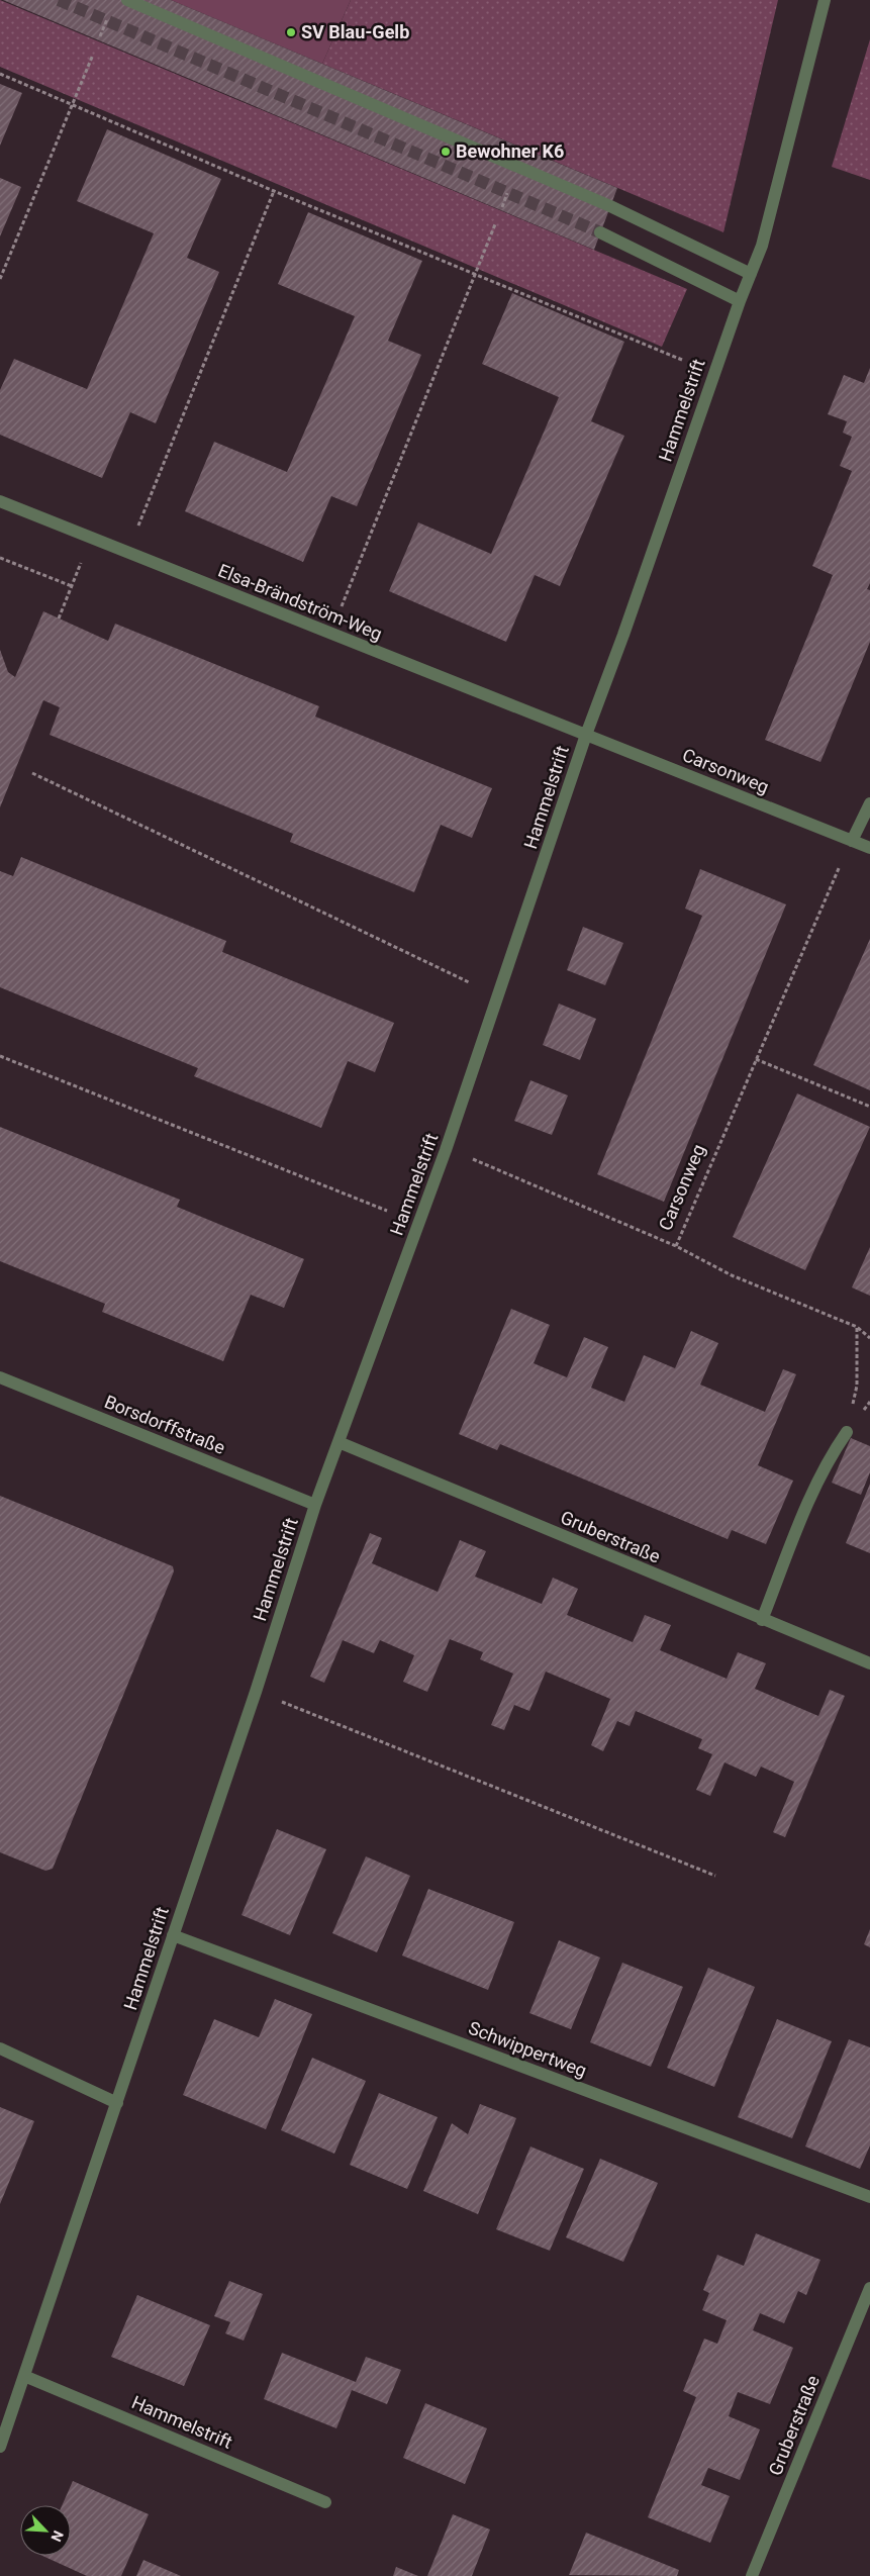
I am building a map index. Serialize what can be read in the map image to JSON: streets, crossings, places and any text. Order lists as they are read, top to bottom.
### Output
{
  "streets": {
    "street": [
      "Hammelstrift",
      "Elsa-Brändström-Weg",
      "Carsonweg",
      "Borsdorffstraße",
      "Gruberstraße",
      "Schwippertweg"
    ]
  },
  "crossings": [
    ["Hammelstrift", "Elsa-Brändström-Weg"],
    ["Hammelstrift", "Carsonweg"],
    ["Hammelstrift", "Borsdorffstraße"],
    ["Hammelstrift", "Gruberstraße"],
    ["Hammelstrift", "Schwippertweg"],
    ["Elsa-Brändström-Weg", "Carsonweg"]
  ],
  "places": ["SV Blau-Gelb", "Bewohner K6"],
  "north": "bottom right"
}
